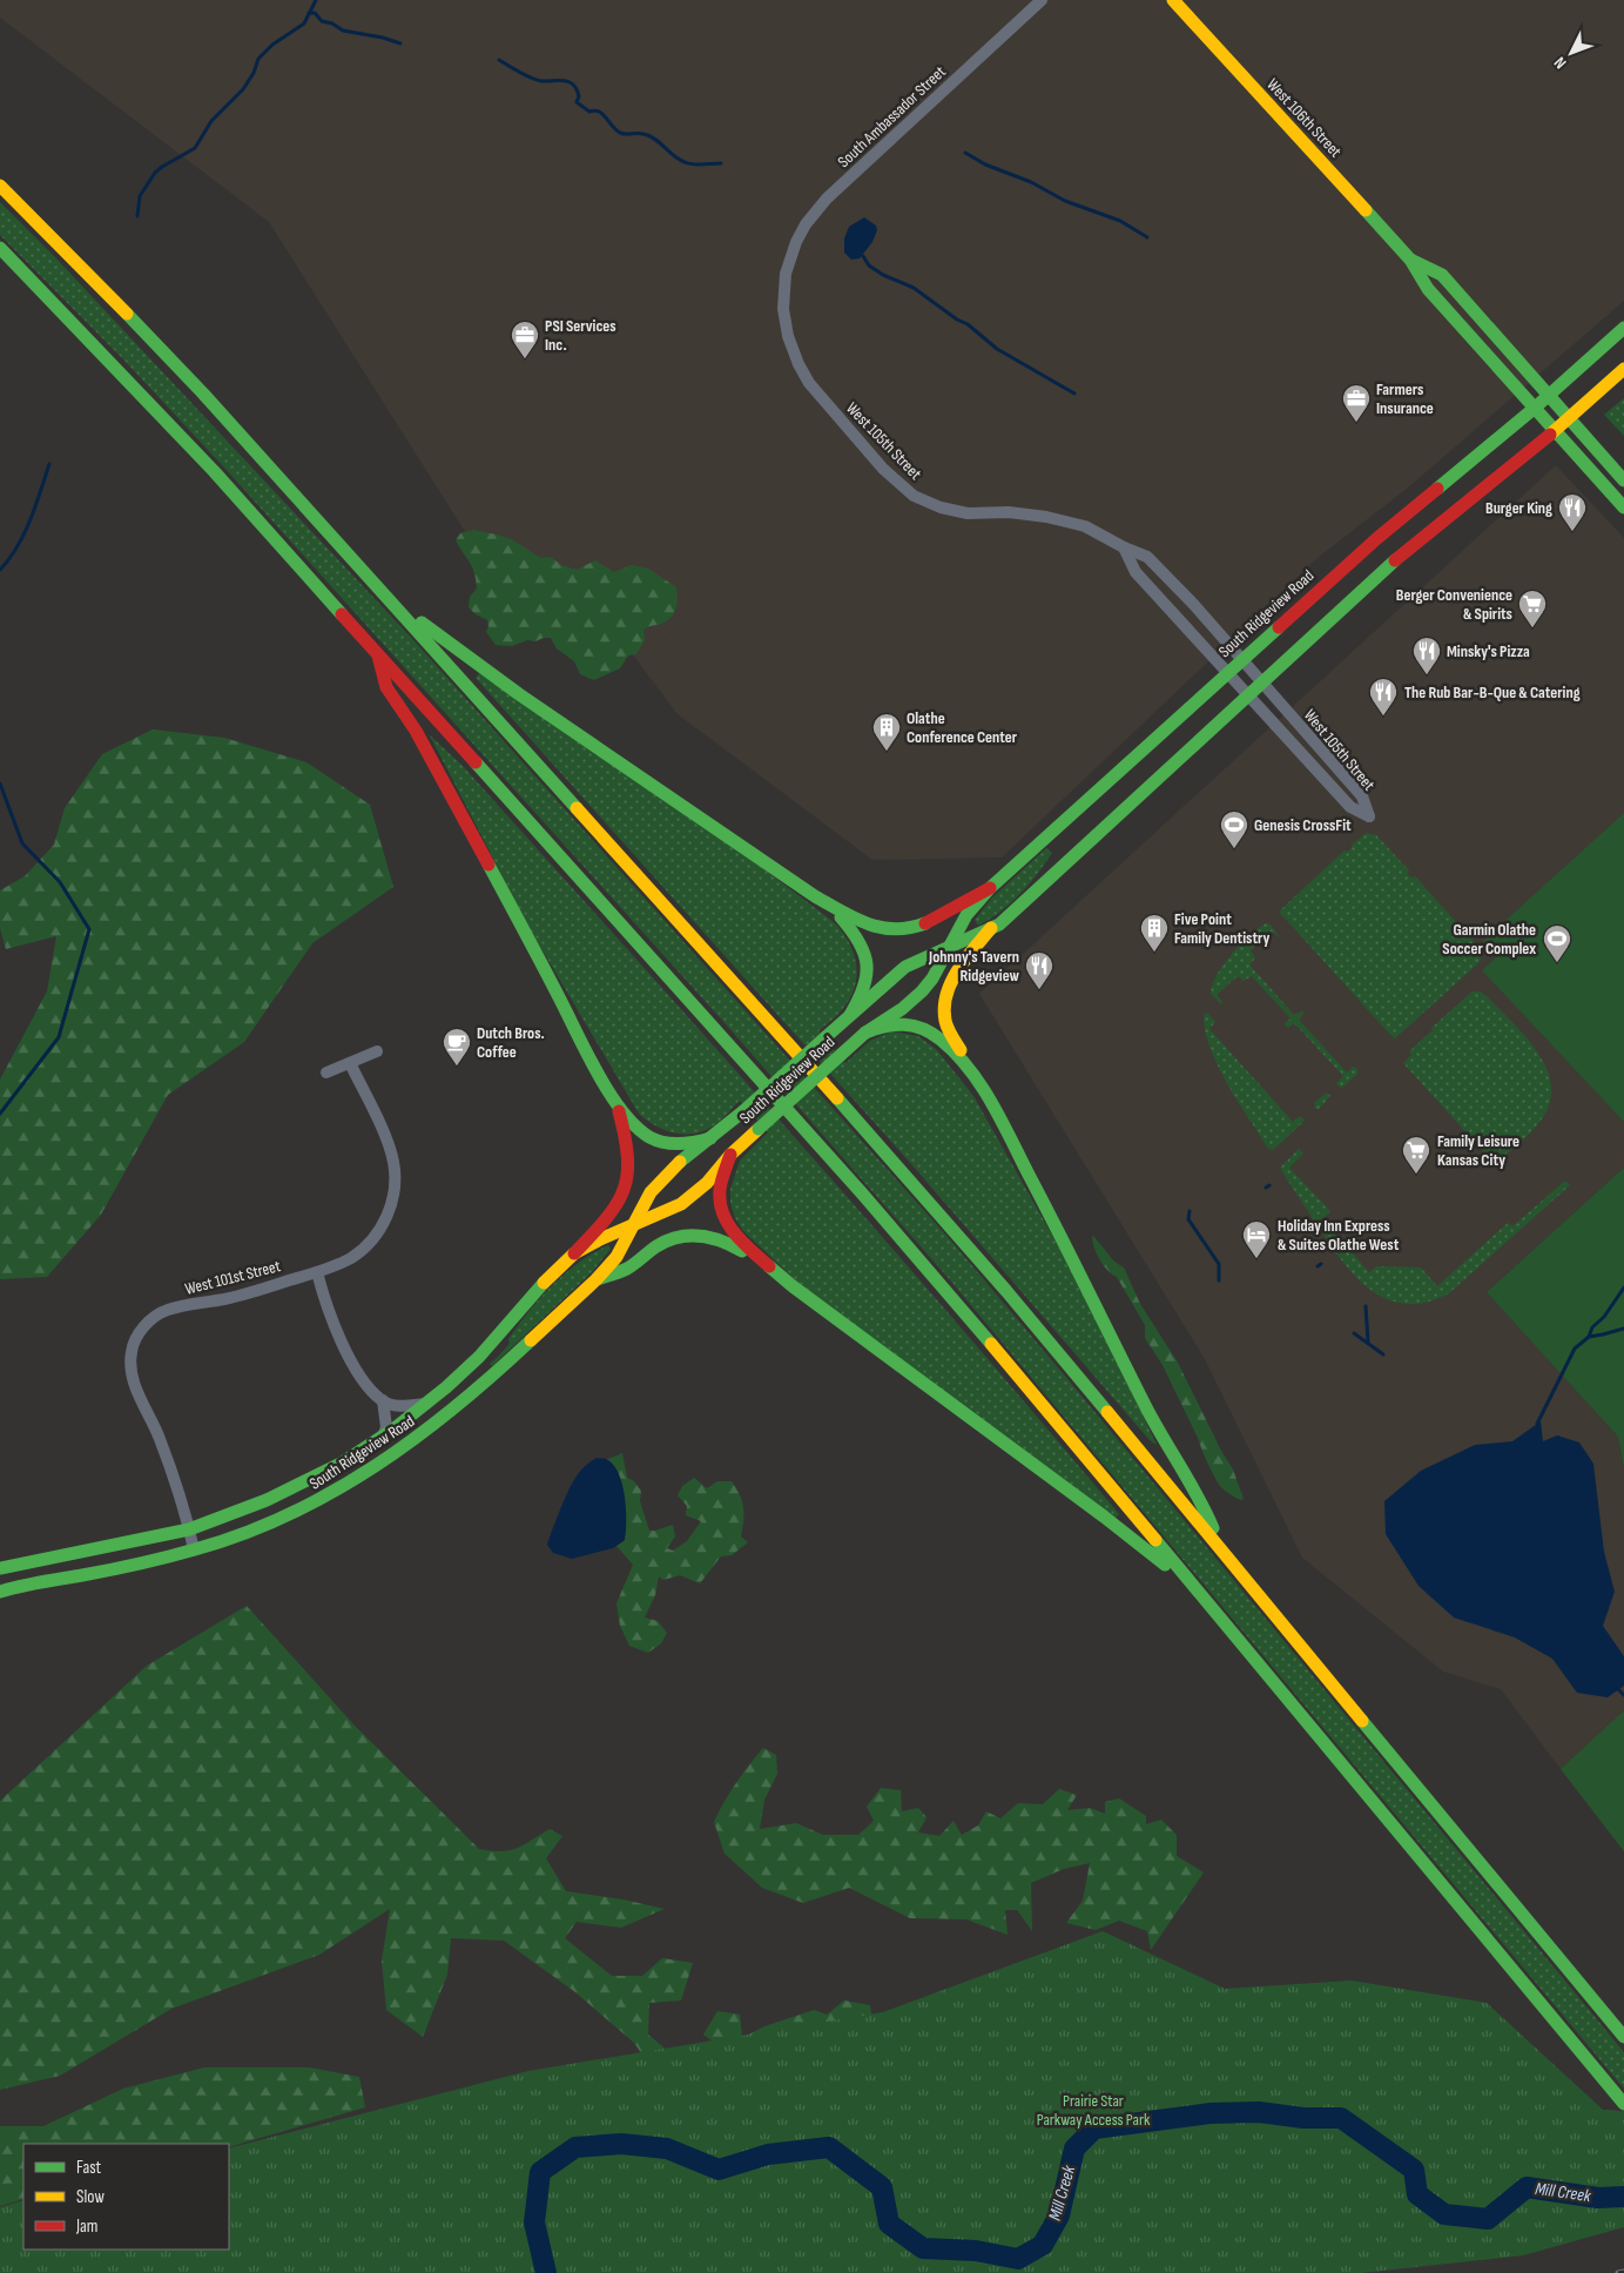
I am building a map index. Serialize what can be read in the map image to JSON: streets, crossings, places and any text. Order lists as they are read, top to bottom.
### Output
{
  "streets": {
    "main road": ["West 106th Street", "South Ridgeview Road"],
    "street": ["South Ambassador Street", "West 105th Street", "West 101st Street"]
  },
  "crossings": [
    ["South Ambassador Street", "West 105th Street"],
    ["West 106th Street", "South Ridgeview Road"],
    ["West 105th Street", "South Ridgeview Road"],
    ["South Ridgeview Road", "West 101st Street"]
  ],
  "water": ["Mill Creek"],
  "parks": ["Prairie Star Parkway Access Park"],
  "places": {
    "office": ["PSI Services Inc.", "Farmers Insurance"],
    "restaurant": [
      "Burger King",
      "Minsky's Pizza",
      "The Rub Bar-B-Que & Catering",
      "Johnny's Tavern Ridgeview"
    ],
    "supermarket": ["Berger Convenience & Spirits", "Family Leisure Kansas City"],
    "building": ["Olathe Conference Center", "Five Point Family Dentistry"],
    "sports": ["Genesis CrossFit", "Garmin Olathe Soccer Complex"],
    "cafe": ["Dutch Bros. Coffee"],
    "hotel": ["Holiday Inn Express & Suites Olathe West"]
  },
  "legend": ["Fast", "Slow", "Jam"],
  "north": "bottom left"
}
